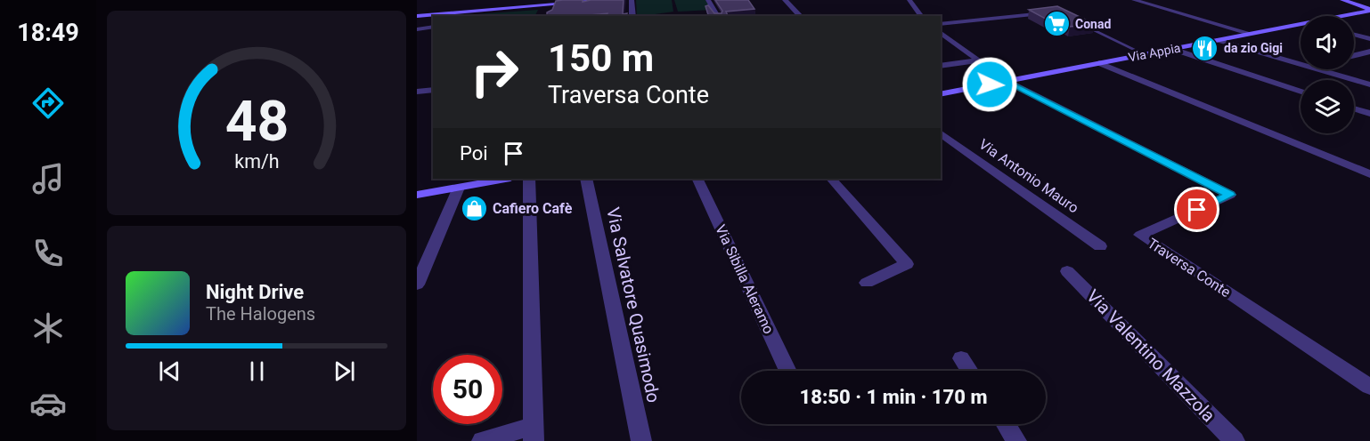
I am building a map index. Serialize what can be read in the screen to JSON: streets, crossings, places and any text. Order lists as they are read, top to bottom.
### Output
{
  "streets": {
    "main road": ["Via Appia"],
    "street": [
      "Via Antonio Mauro",
      "Traversa Conte",
      "Via Sibilla Aleramo",
      "Via Salvatore Quasimodo",
      "Via Valentino Mazzola"
    ]
  },
  "crossings": [
    ["Via Appia", "Traversa Conte"]
  ],
  "places": {
    "supermarket": ["Conad"],
    "restaurant": ["da zio Gigi"],
    "shop": ["Cafiero Cafè"]
  },
  "page": {
    "tabs": "18:49",
    "turn": ["150 m", "Traversa Conte"],
    "then": "Poi",
    "song": ["Night Drive", "The Halogens"],
    "limit": "50",
    "trip": "18:50 · 1 min · 170 m",
    "gauge": ["48", "km/h"]
  }
}
